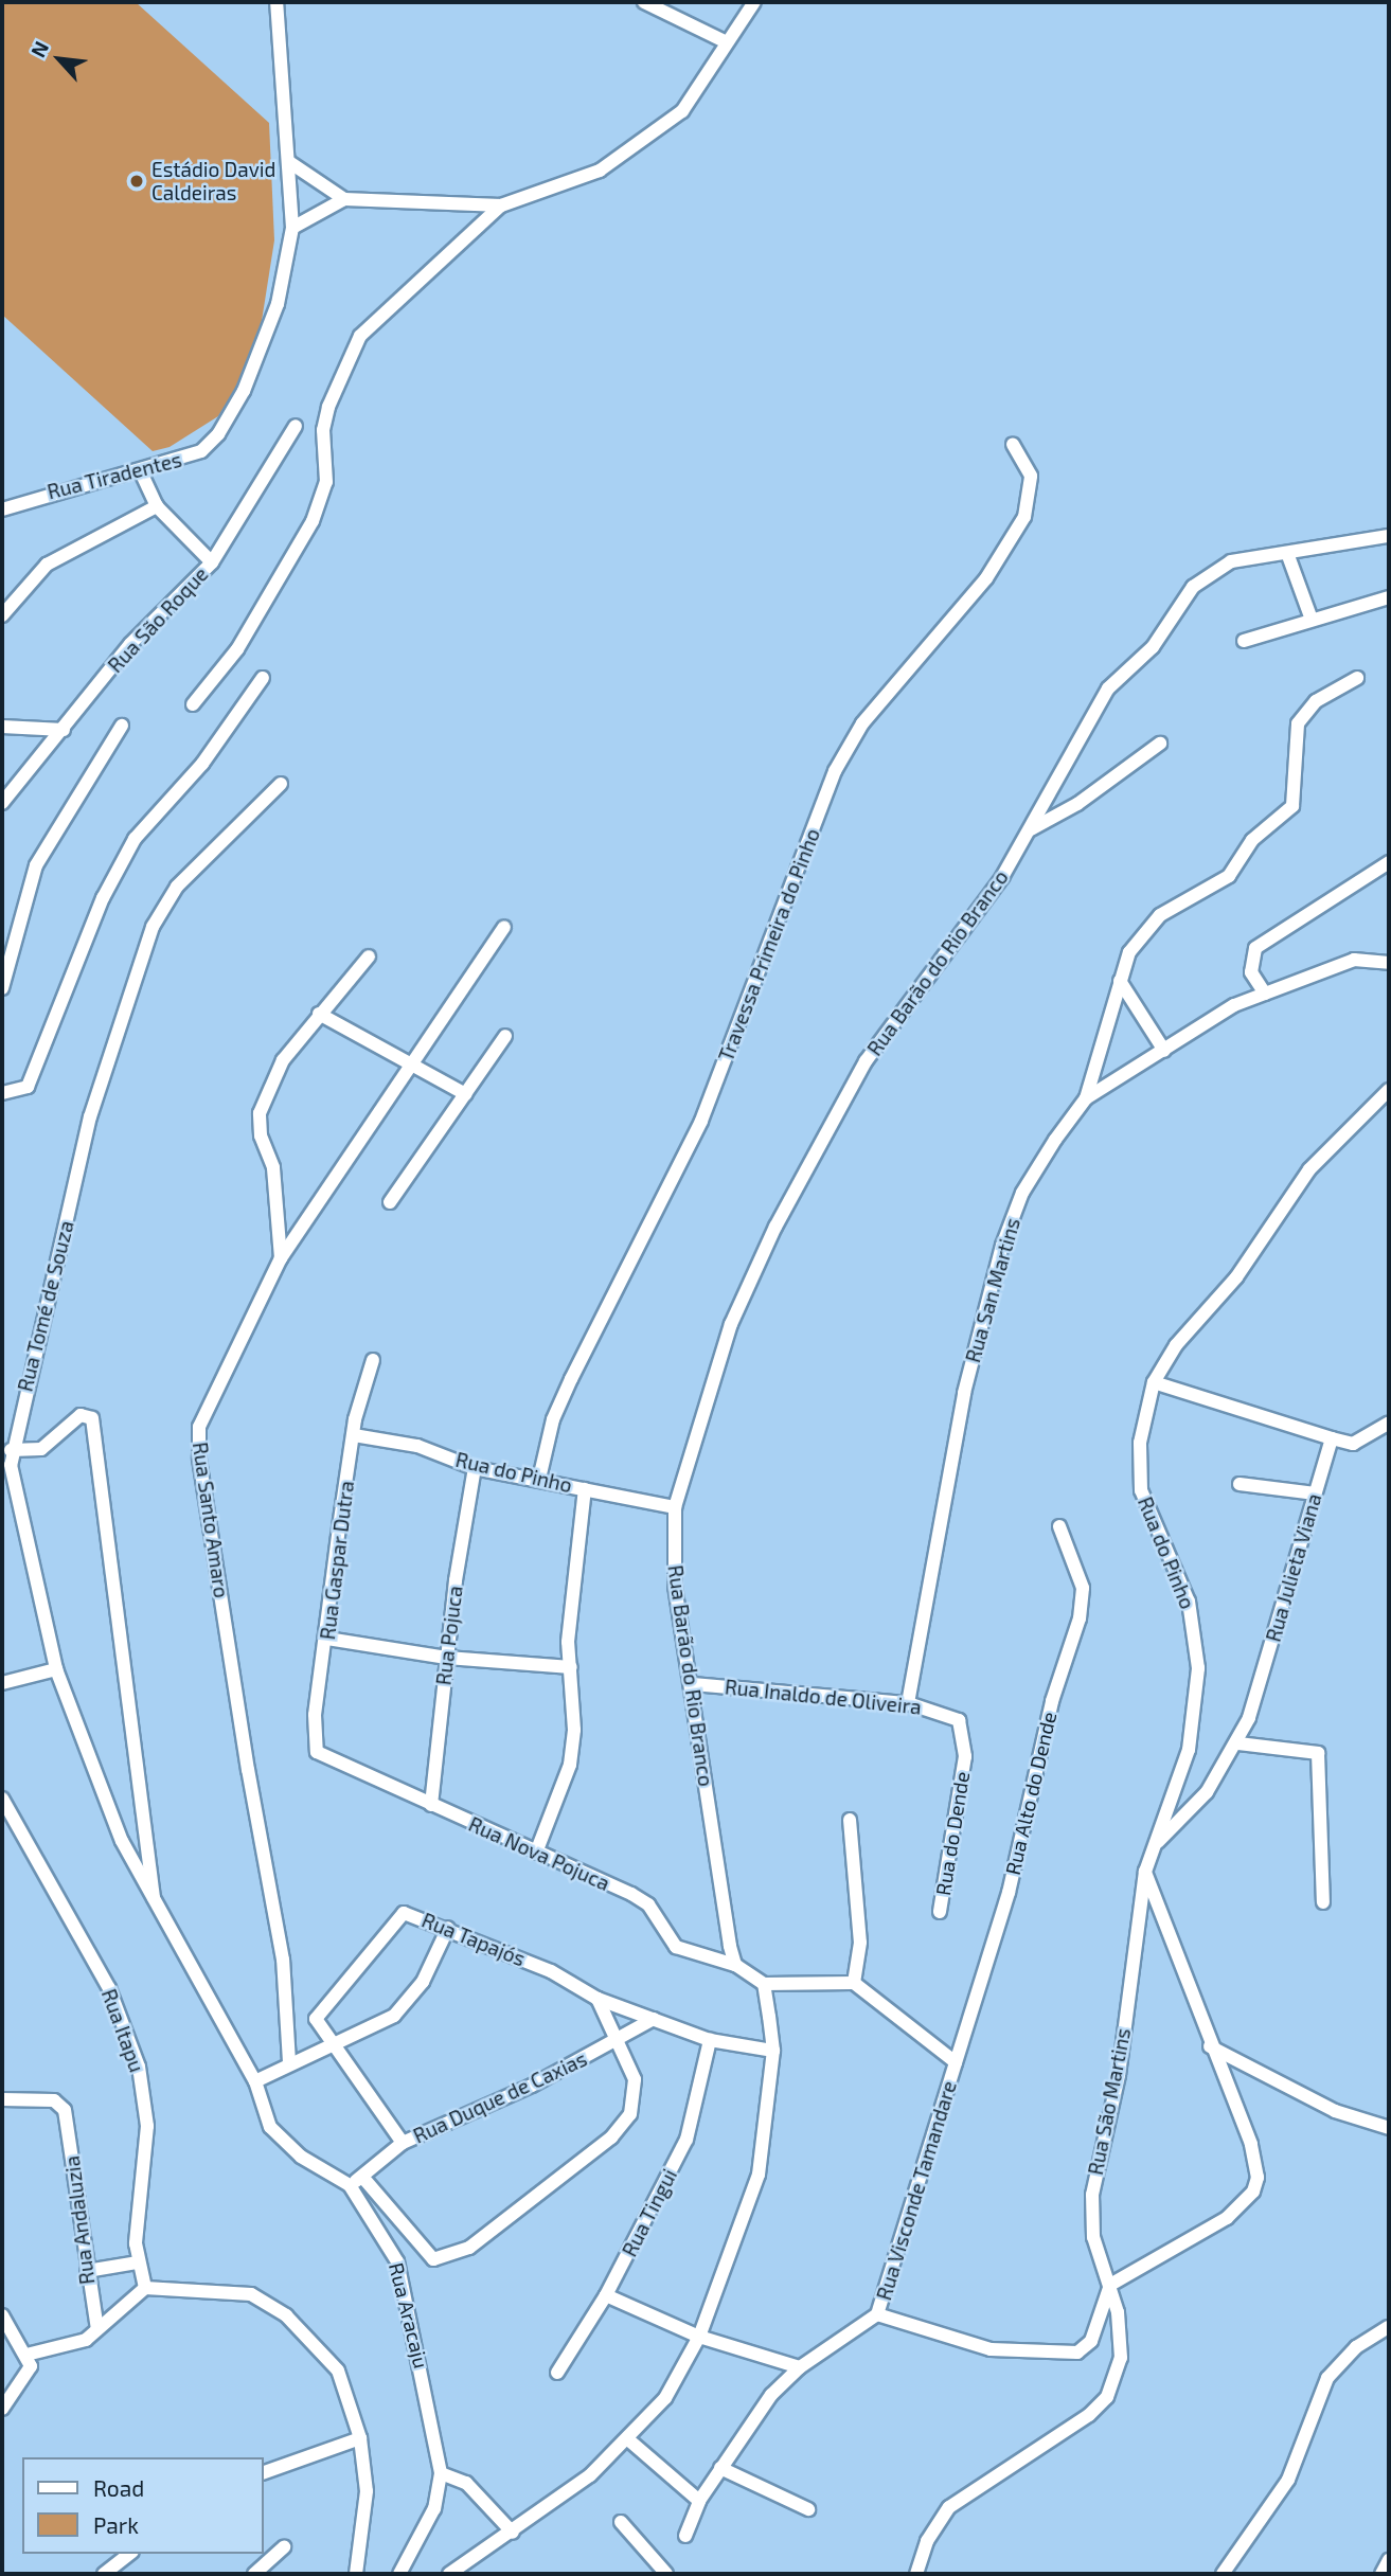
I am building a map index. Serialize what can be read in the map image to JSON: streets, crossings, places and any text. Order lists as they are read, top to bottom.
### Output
{
  "streets": {
    "street": [
      "Rua Tiradentes",
      "Rua São Roque",
      "Travessa Primeira do Pinho",
      "Rua Barão do Rio Branco",
      "Rua San Martins",
      "Rua Tomé de Souza",
      "Rua do Pinho",
      "Rua Santo Amaro",
      "Rua Gaspar Dutra",
      "Rua Julieta Viana",
      "Rua Pojuca",
      "Rua Inaldo de Oliveira",
      "Rua Alto do Dende",
      "Rua do Dende",
      "Rua Nova Pojuca",
      "Rua Tapajós",
      "Rua Itapu",
      "Rua Duque de Caxias",
      "Rua São Martins",
      "Rua Visconde Tamandare",
      "Rua Tingui",
      "Rua Andaluzia",
      "Rua Aracaju"
    ]
  },
  "crossings": [
    ["Rua Tiradentes", "Rua São Roque"],
    ["Travessa Primeira do Pinho", "Rua do Pinho"],
    ["Rua Barão do Rio Branco", "Rua do Pinho"],
    ["Rua Barão do Rio Branco", "Rua Inaldo de Oliveira"],
    ["Rua Barão do Rio Branco", "Rua Nova Pojuca"],
    ["Rua San Martins", "Rua Inaldo de Oliveira"],
    ["Rua Tomé de Souza", "Rua Aracaju"],
    ["Rua do Pinho", "Rua Gaspar Dutra"],
    ["Rua do Pinho", "Rua Julieta Viana"],
    ["Rua do Pinho", "Rua Pojuca"],
    ["Rua do Pinho", "Rua São Martins"],
    ["Rua Gaspar Dutra", "Rua Nova Pojuca"],
    ["Rua Pojuca", "Rua Nova Pojuca"],
    ["Rua Inaldo de Oliveira", "Rua do Dende"],
    ["Rua Alto do Dende", "Rua Visconde Tamandare"],
    ["Rua Tapajós", "Rua Duque de Caxias"],
    ["Rua Tapajós", "Rua Tingui"],
    ["Rua Duque de Caxias", "Rua Aracaju"]
  ],
  "places": ["Estádio David Caldeiras"],
  "legend": ["Road", "Park"],
  "north": "top left"
}
